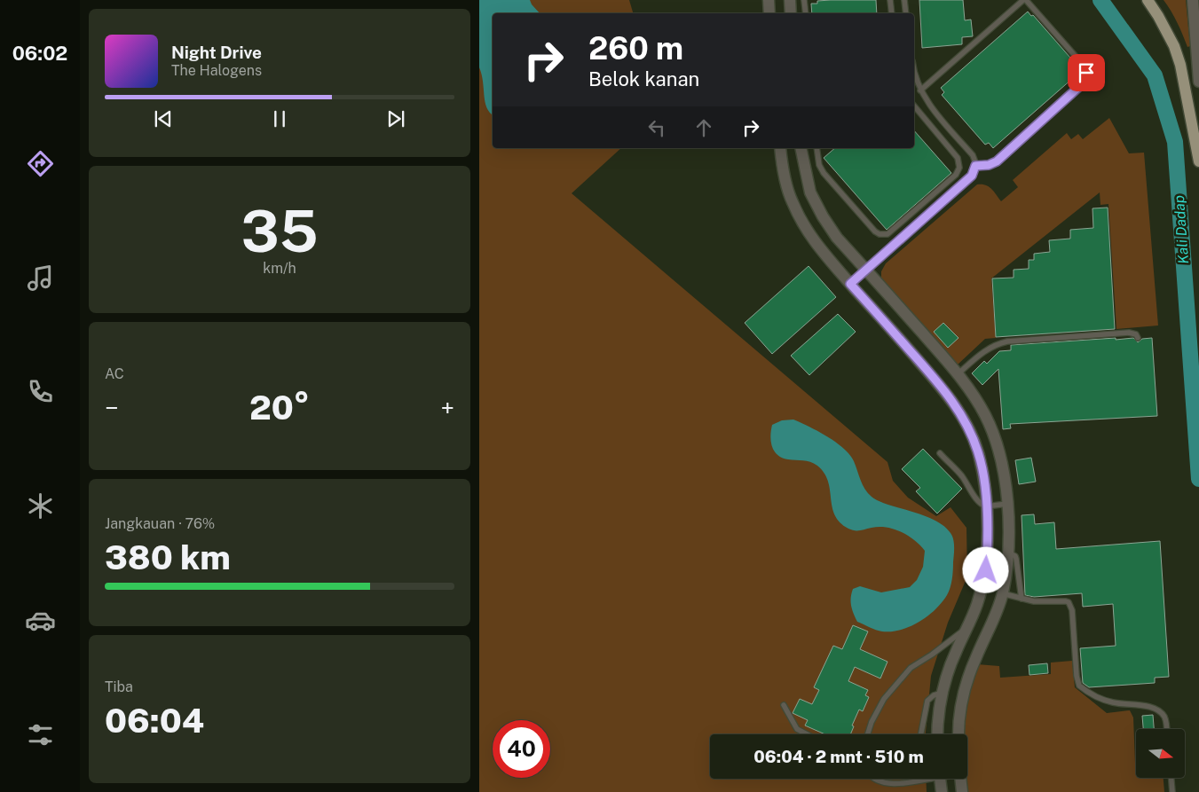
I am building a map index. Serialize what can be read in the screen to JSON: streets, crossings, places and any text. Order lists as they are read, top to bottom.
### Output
{
  "water": ["Kali Dadap"],
  "north": "right",
  "page": {
    "tabs": "06:02",
    "turn": ["260 m", "Belok kanan"],
    "song": ["Night Drive", "The Halogens"],
    "tile": [
      ["35", "km/h"],
      "AC",
      ["Jangkauan · 76%", "380 km"],
      ["Tiba", "06:04"]
    ],
    "heat": ["−", "20°", "+"],
    "limit": "40",
    "trip": "06:04 · 2 mnt · 510 m"
  }
}
